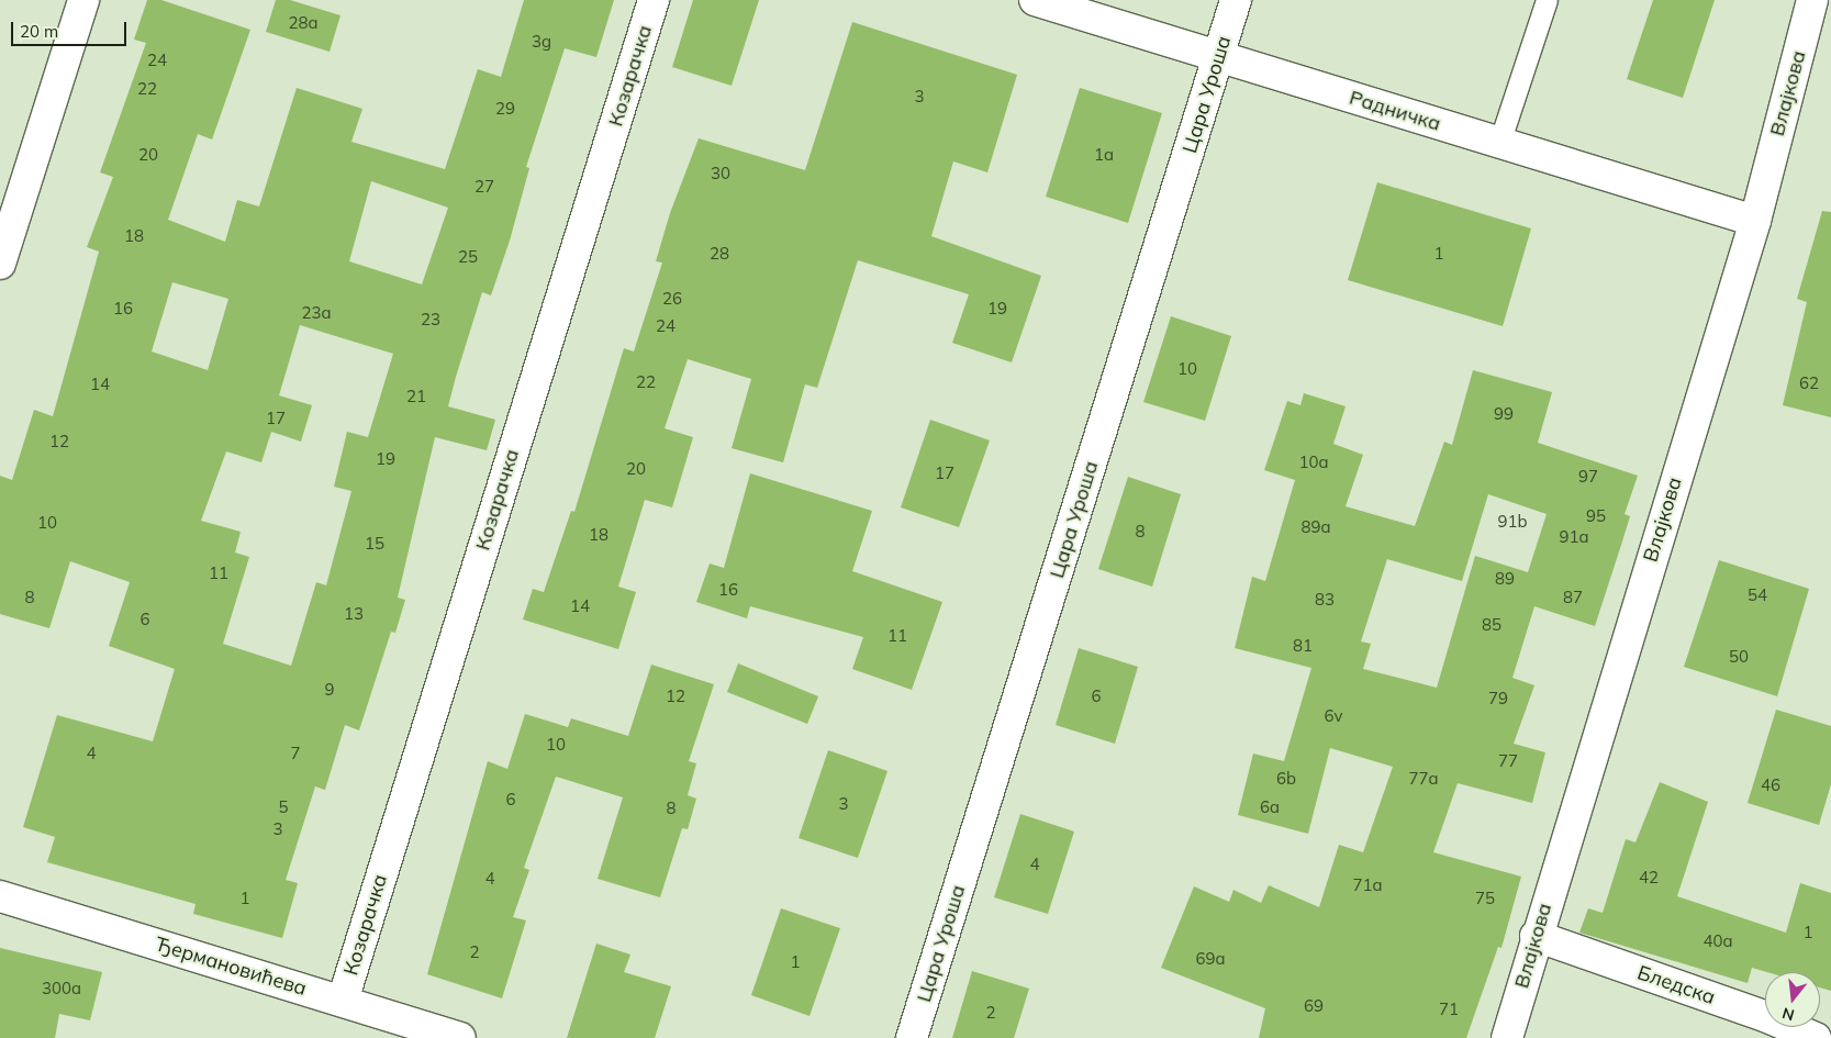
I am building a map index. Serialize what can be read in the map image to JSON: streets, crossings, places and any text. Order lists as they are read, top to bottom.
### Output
{
  "streets": {
    "street": [
      "Козарачка",
      "Влајкова",
      "Цара Уроша",
      "Радничка",
      "Ђермановићева",
      "Бледска"
    ]
  },
  "crossings": [
    ["Козарачка", "Ђермановићева"],
    ["Влајкова", "Радничка"],
    ["Влајкова", "Бледска"],
    ["Цара Уроша", "Радничка"]
  ],
  "house_numbers": [
    "28a",
    "3g",
    "24",
    "22",
    "3",
    "29",
    "20",
    "1a",
    "30",
    "27",
    "18",
    "28",
    "1",
    "25",
    "26",
    "16",
    "19",
    "23a",
    "23",
    "24",
    "10",
    "22",
    "62",
    "14",
    "21",
    "99",
    "17",
    "12",
    "19",
    "10a",
    "20",
    "17",
    "97",
    "95",
    "91b",
    "10",
    "89a",
    "8",
    "18",
    "91a",
    "15",
    "11",
    "89",
    "16",
    "54",
    "8",
    "87",
    "83",
    "14",
    "13",
    "6",
    "85",
    "11",
    "81",
    "50",
    "9",
    "12",
    "6",
    "79",
    "6v",
    "10",
    "4",
    "7",
    "77",
    "6b",
    "77a",
    "46",
    "6",
    "3",
    "5",
    "6a",
    "8",
    "3",
    "4",
    "42",
    "4",
    "71a",
    "1",
    "75",
    "1",
    "40a",
    "2",
    "69a",
    "1",
    "300a",
    "69",
    "71",
    "2"
  ],
  "scale_bar": "20 m",
  "north": "bottom"
}
